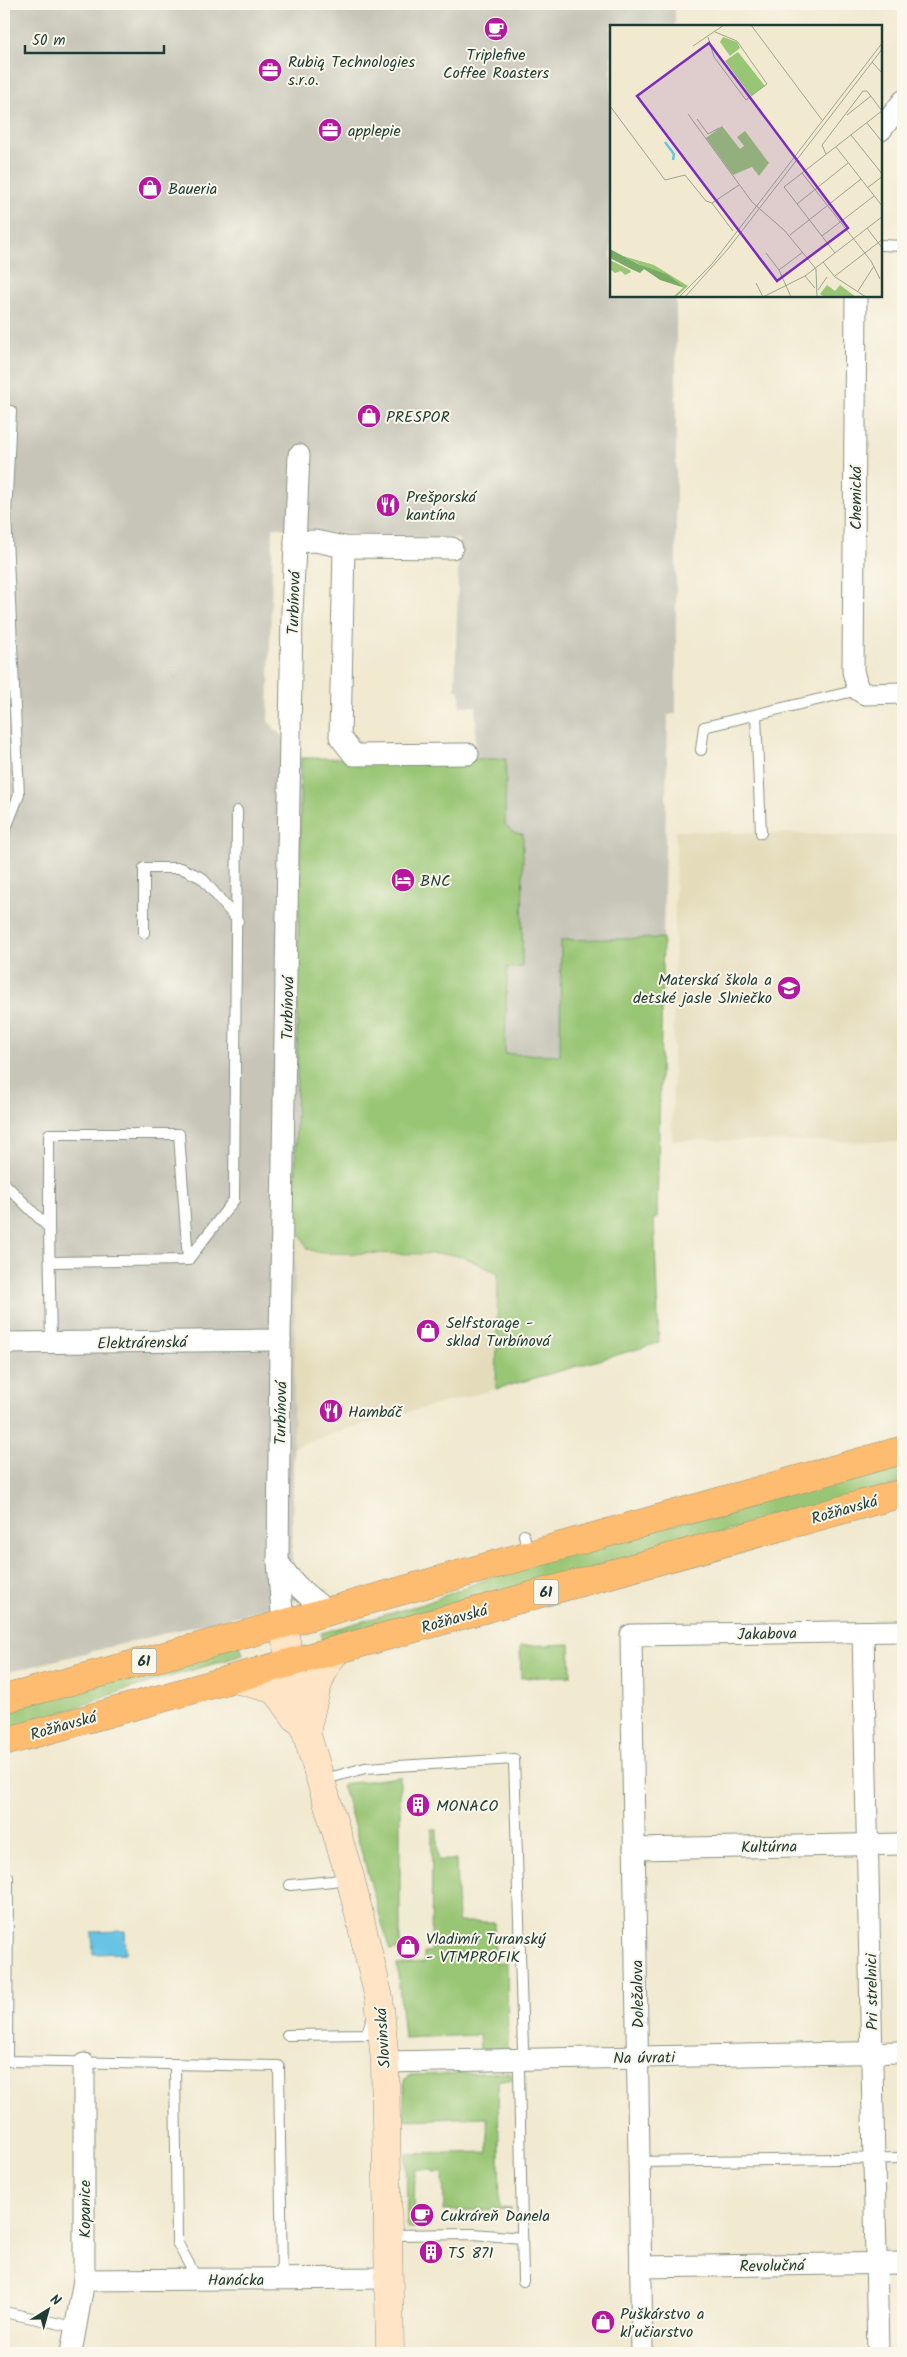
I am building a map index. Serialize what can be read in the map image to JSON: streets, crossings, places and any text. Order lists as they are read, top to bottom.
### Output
{
  "streets": {
    "main road": ["Rožňavská", "61"],
    "street": [
      "Chemická",
      "Turbínová",
      "Elektrárenská",
      "Jakabova",
      "Kultúrna",
      "Pri strelnici",
      "Doležalova",
      "Slovinská",
      "Na úvrati",
      "Kopanice",
      "Revolučná",
      "Hanácka"
    ]
  },
  "crossings": [
    ["Turbínová", "Elektrárenská"],
    ["Turbínová", "61"],
    ["Turbínová", "Slovinská"],
    ["Rožňavská", "Slovinská"],
    ["61", "Slovinská"],
    ["Jakabova", "Pri strelnici"],
    ["Jakabova", "Doležalova"],
    ["Kultúrna", "Pri strelnici"],
    ["Kultúrna", "Doležalova"],
    ["Pri strelnici", "Na úvrati"],
    ["Pri strelnici", "Revolučná"],
    ["Doležalova", "Na úvrati"],
    ["Doležalova", "Revolučná"],
    ["Slovinská", "Na úvrati"],
    ["Slovinská", "Hanácka"],
    ["Kopanice", "Hanácka"]
  ],
  "places": {
    "cafe": ["Triplefive Coffee Roasters", "Cukráreň Danela"],
    "office": ["Rubiq Technologies s.r.o.", "applepie"],
    "shop": [
      "Baueria",
      "PRESPOR",
      "Selfstorage - sklad Turbínová",
      "Vladimír Turanský - VTMPROFIK",
      "Puškárstvo a kľučiarstvo"
    ],
    "restaurant": ["Prešporská kantína", "Hambáč"],
    "hotel": ["BNC"],
    "school or university": ["Materská škola a detské jasle Slniečko"],
    "building": ["MONACO", "TS 871"]
  },
  "scale_bar": "50 m",
  "north": "top right"
}
